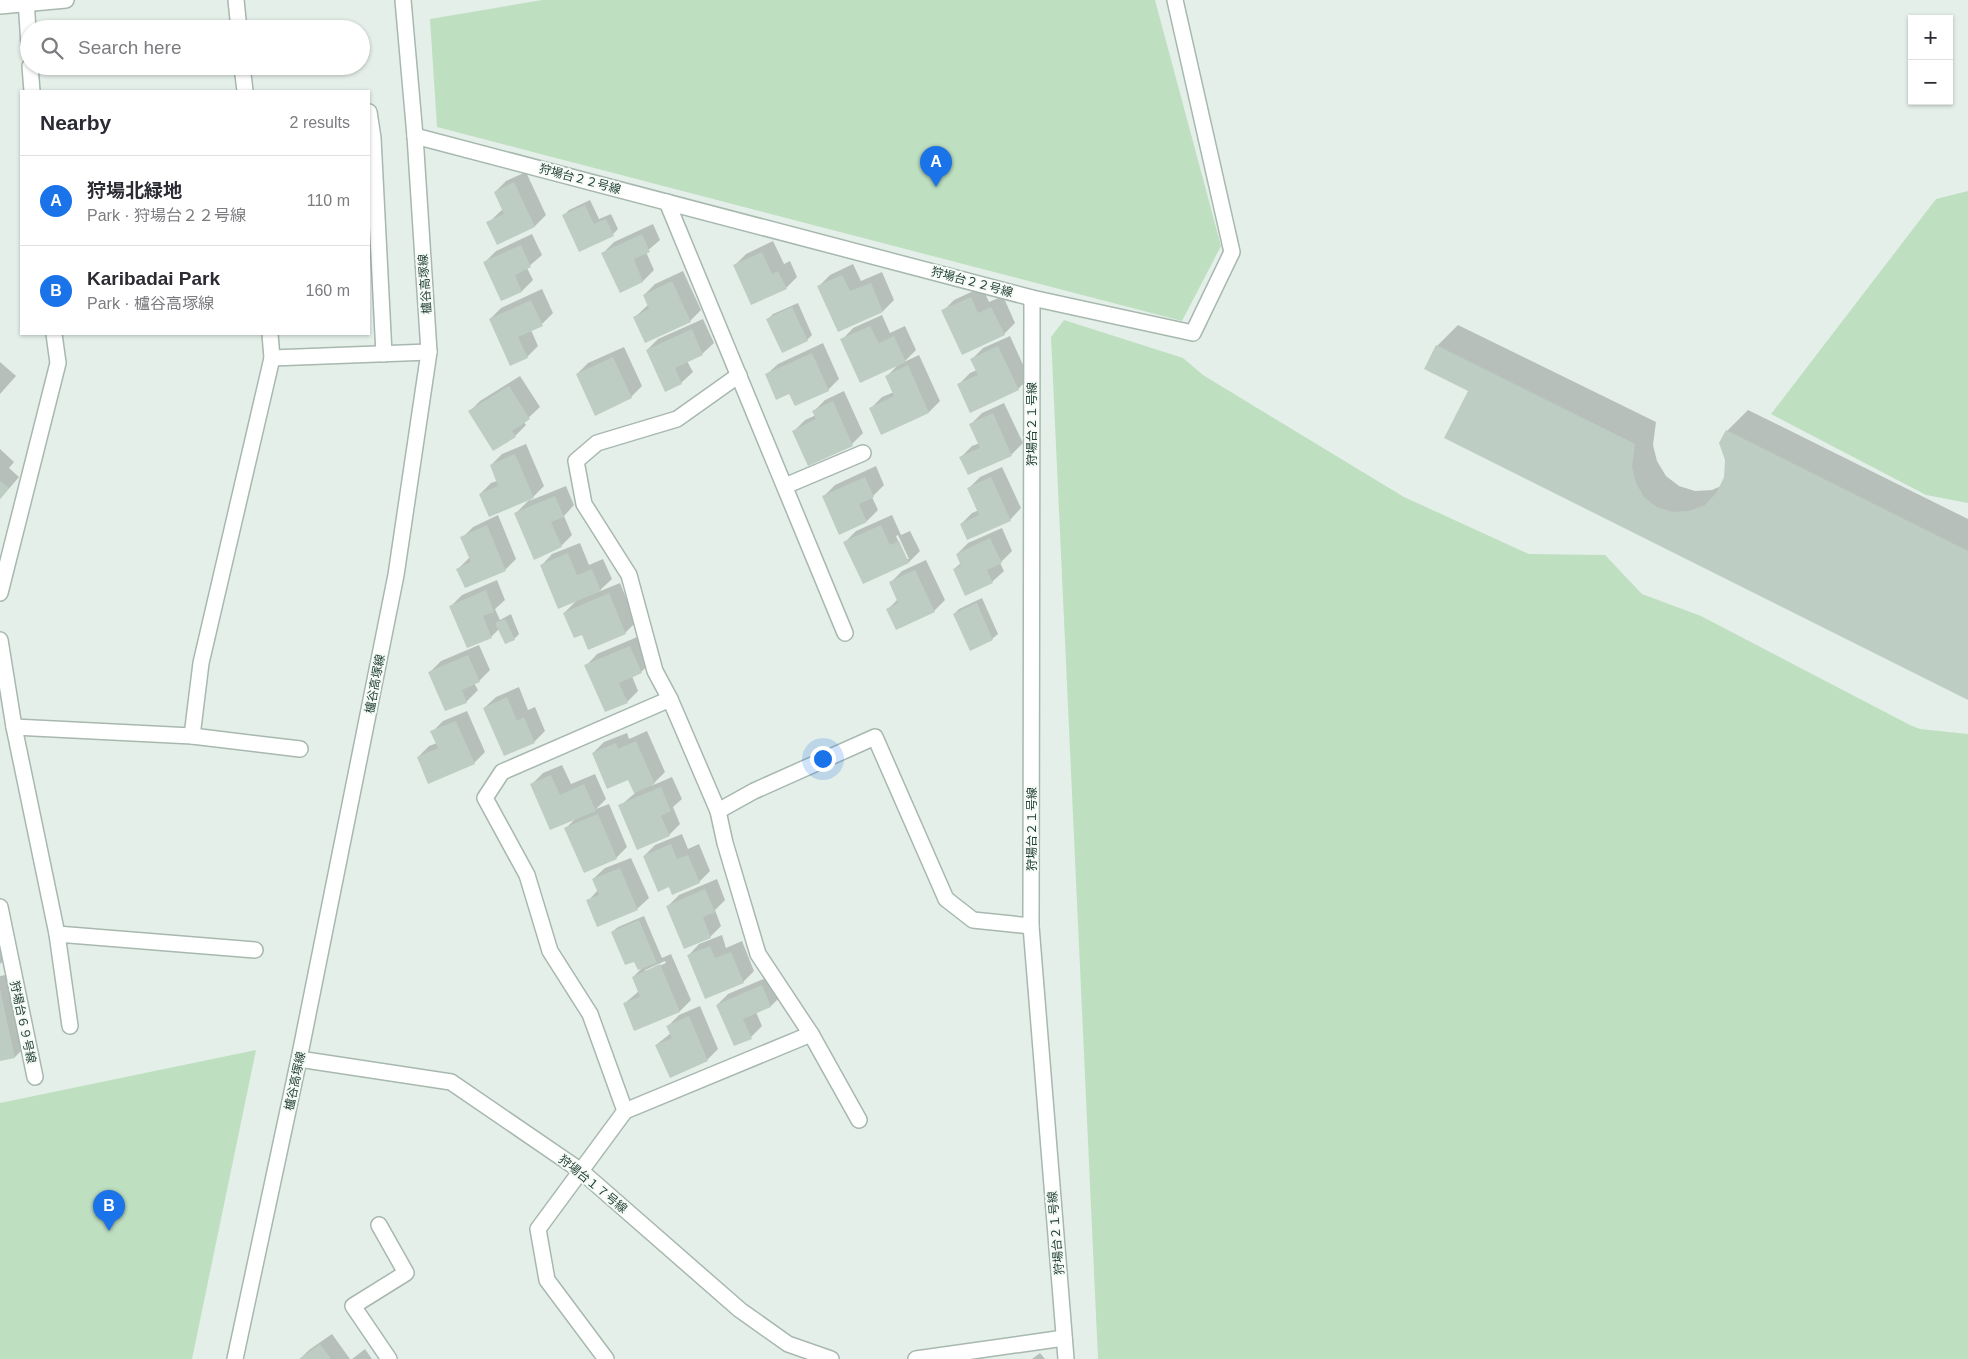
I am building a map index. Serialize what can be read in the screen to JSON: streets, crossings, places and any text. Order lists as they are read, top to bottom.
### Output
{
  "streets": {
    "street": [
      "狩場台２２号線",
      "櫨谷高塚線",
      "狩場台２１号線",
      "狩場台６９号線",
      "狩場台１７号線"
    ]
  },
  "crossings": [
    ["狩場台２２号線", "櫨谷高塚線"],
    ["狩場台２２号線", "狩場台２１号線"],
    ["櫨谷高塚線", "狩場台１７号線"]
  ],
  "page": {
    "map_buttons": ["+", "−"],
    "search": "Search here",
    "heading": ["Nearby", "2 results"],
    "pins": ["A", "B"],
    "list": [
      {
        "mark": "A",
        "name": "狩場北緑地",
        "note": "Park · 狩場台２２号線",
        "value": "110 m"
      },
      {
        "mark": "B",
        "name": "Karibadai Park",
        "note": "Park · 櫨谷高塚線",
        "value": "160 m"
      }
    ]
  }
}
